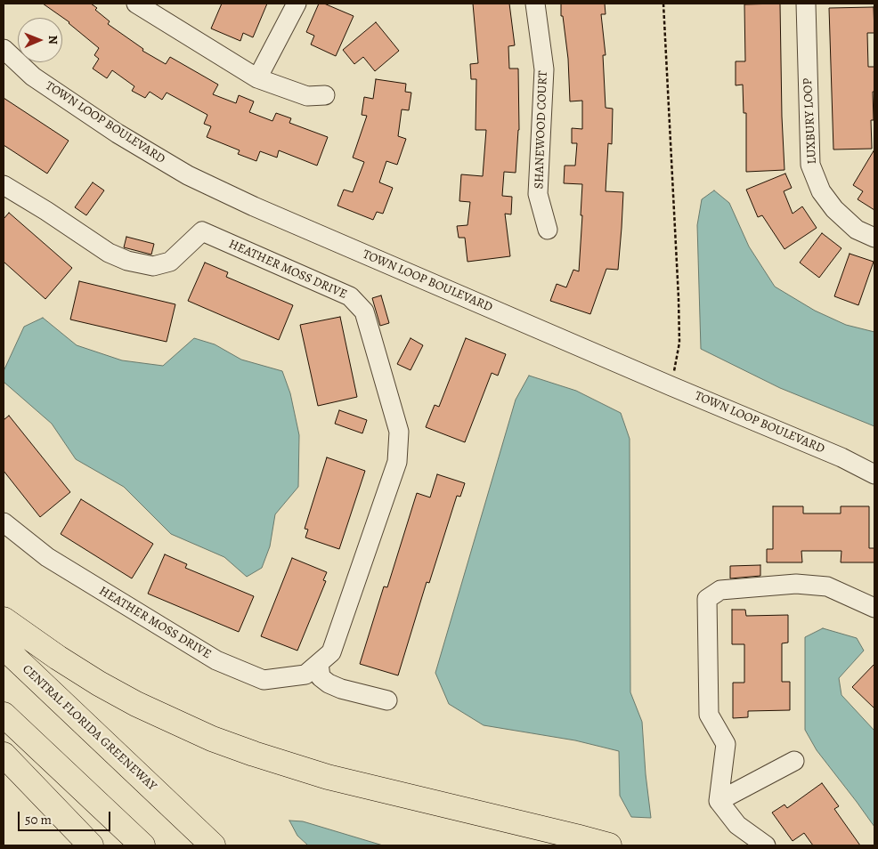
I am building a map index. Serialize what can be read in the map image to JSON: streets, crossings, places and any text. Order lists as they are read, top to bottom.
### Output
{
  "streets": {
    "highway": ["CENTRAL FLORIDA GREENEWAY"],
    "street": [
      "LUXBURY LOOP",
      "TOWN LOOP BOULEVARD",
      "SHANEWOOD COURT",
      "HEATHER MOSS DRIVE"
    ]
  },
  "scale_bar": "50 m",
  "north": "right"
}
